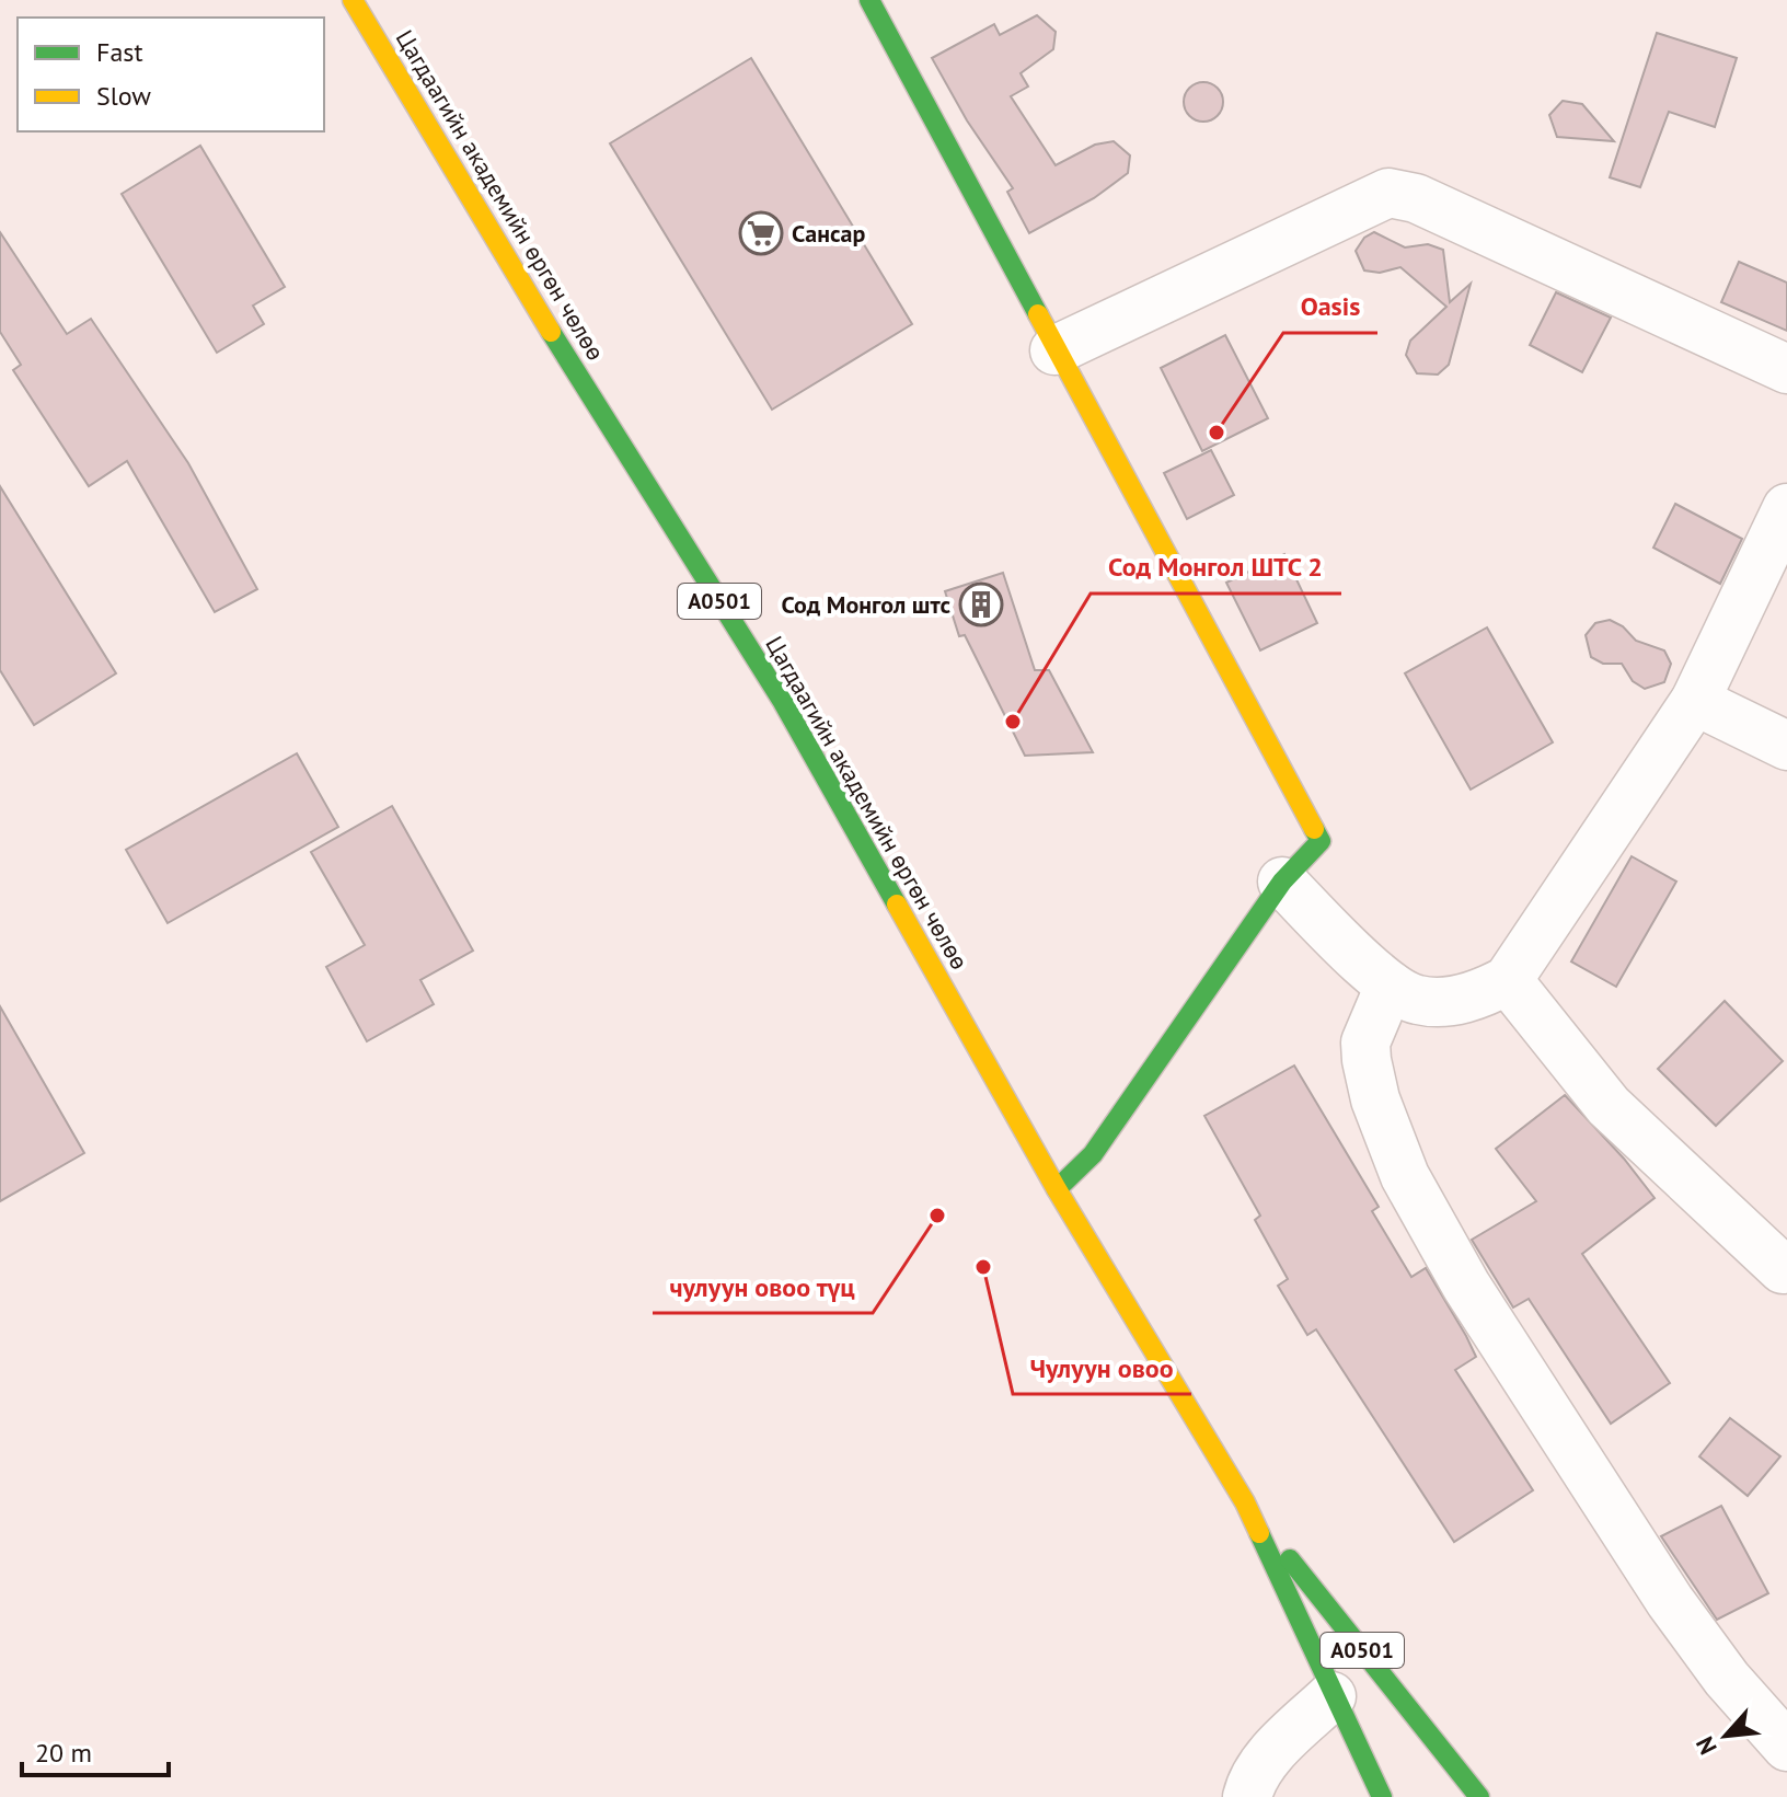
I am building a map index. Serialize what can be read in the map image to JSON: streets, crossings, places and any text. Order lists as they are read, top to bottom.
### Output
{
  "streets": {
    "main road": ["Цагдаагийн академийн өргөн чөлөө", "A0501"]
  },
  "places": {
    "supermarket": ["Сансар"],
    "other": [
      "Oasis",
      "Сод Монгол ШТС 2",
      "чулуун овоо түц",
      "Чулуун овоо"
    ],
    "building": ["Сод Монгол штс"]
  },
  "legend": ["Fast", "Slow"],
  "scale_bar": "20 m",
  "north": "bottom left"
}
